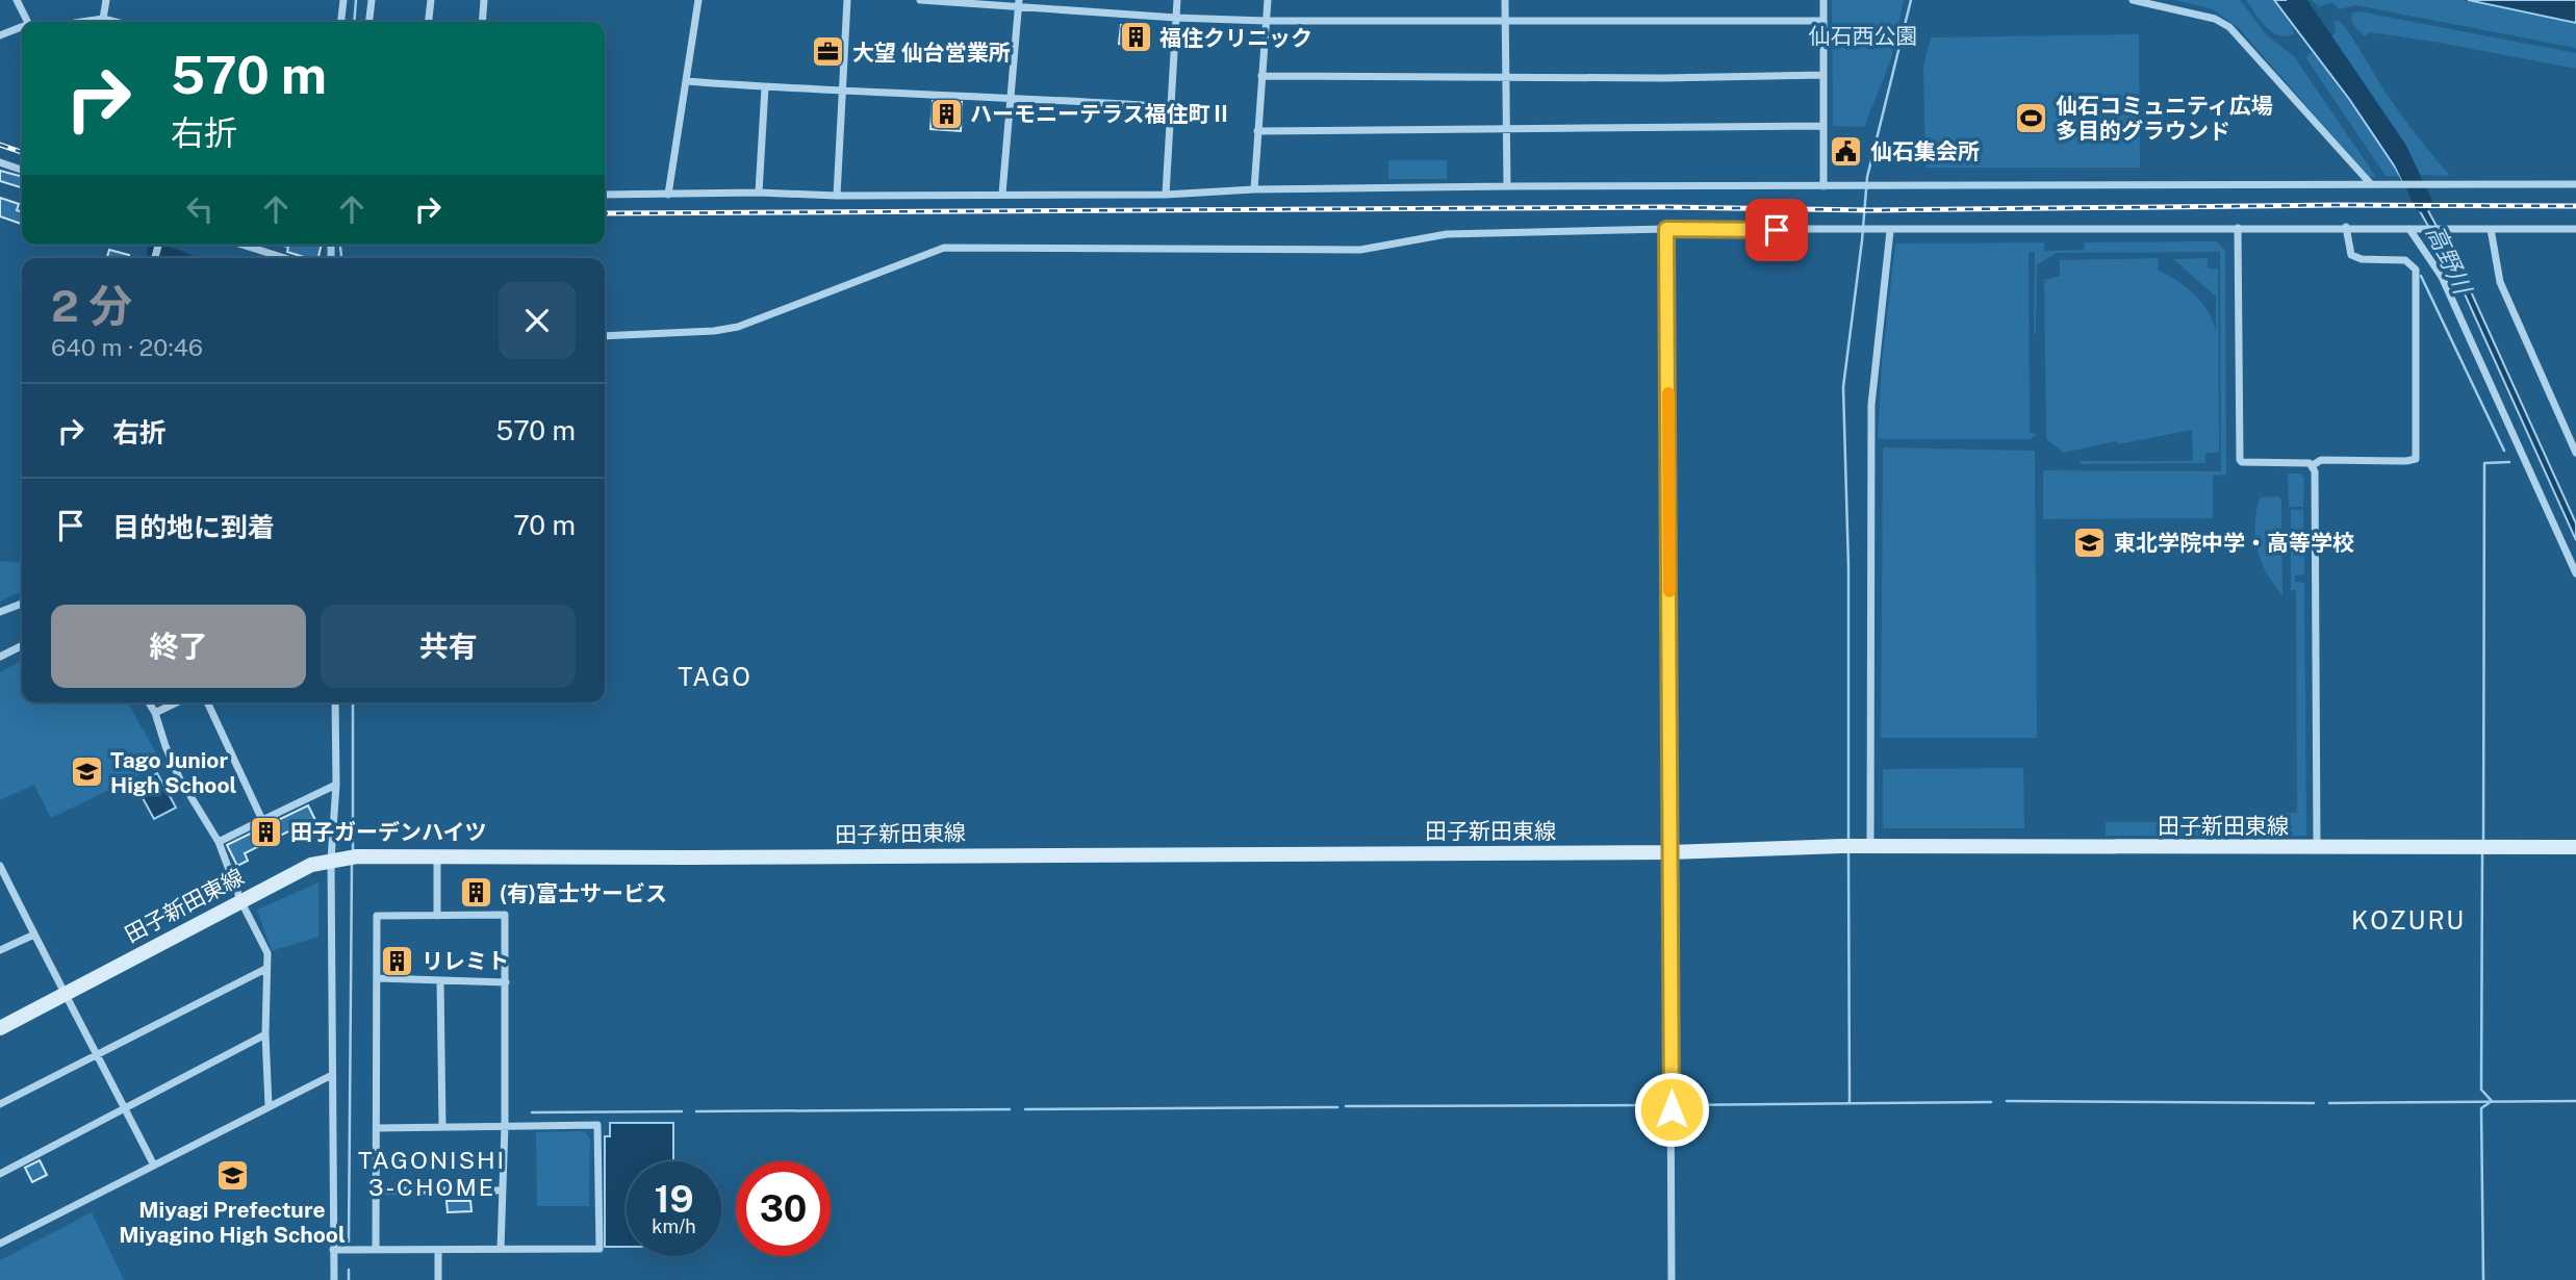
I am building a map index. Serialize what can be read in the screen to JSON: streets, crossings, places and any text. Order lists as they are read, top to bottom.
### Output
{
  "streets": {
    "street": ["田子新田東線"]
  },
  "districts": ["TAGO", "KOZURU", "TAGONISHI 3-CHOME"],
  "water": ["高野川"],
  "parks": ["仙石西公園"],
  "places": {
    "building": [
      "福住クリニック",
      "ハーモニーテラス福住町Ⅱ",
      "田子ガーデンハイツ",
      "(有)富士サービス",
      "リレミト"
    ],
    "office": ["大望 仙台営業所"],
    "sports": ["仙石コミュニティ広場 多目的グラウンド"],
    "public building": ["仙石集会所"],
    "school or university": ["東北学院中学・高等学校", "Tago Junior High School", "Miyagi Prefecture Miyagino High School"]
  },
  "page": {
    "turn": ["570 m", "右折"],
    "heading": ["2 分", "640 m · 20:46"],
    "list": [
      {
        "name": "右折",
        "value": "570 m"
      },
      {
        "name": "目的地に到着",
        "value": "70 m"
      }
    ],
    "buttons": ["終了", "共有"],
    "speed": "19 km/h",
    "limit": "30"
  }
}
